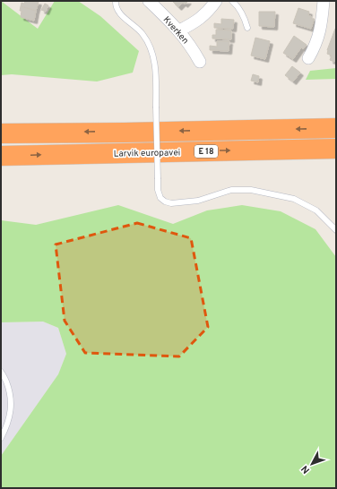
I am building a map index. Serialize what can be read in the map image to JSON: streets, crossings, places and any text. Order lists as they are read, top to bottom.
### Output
{
  "streets": {
    "highway": ["E 18", "Larvik europavei"],
    "street": ["Kverken"]
  },
  "north": "bottom left"
}
